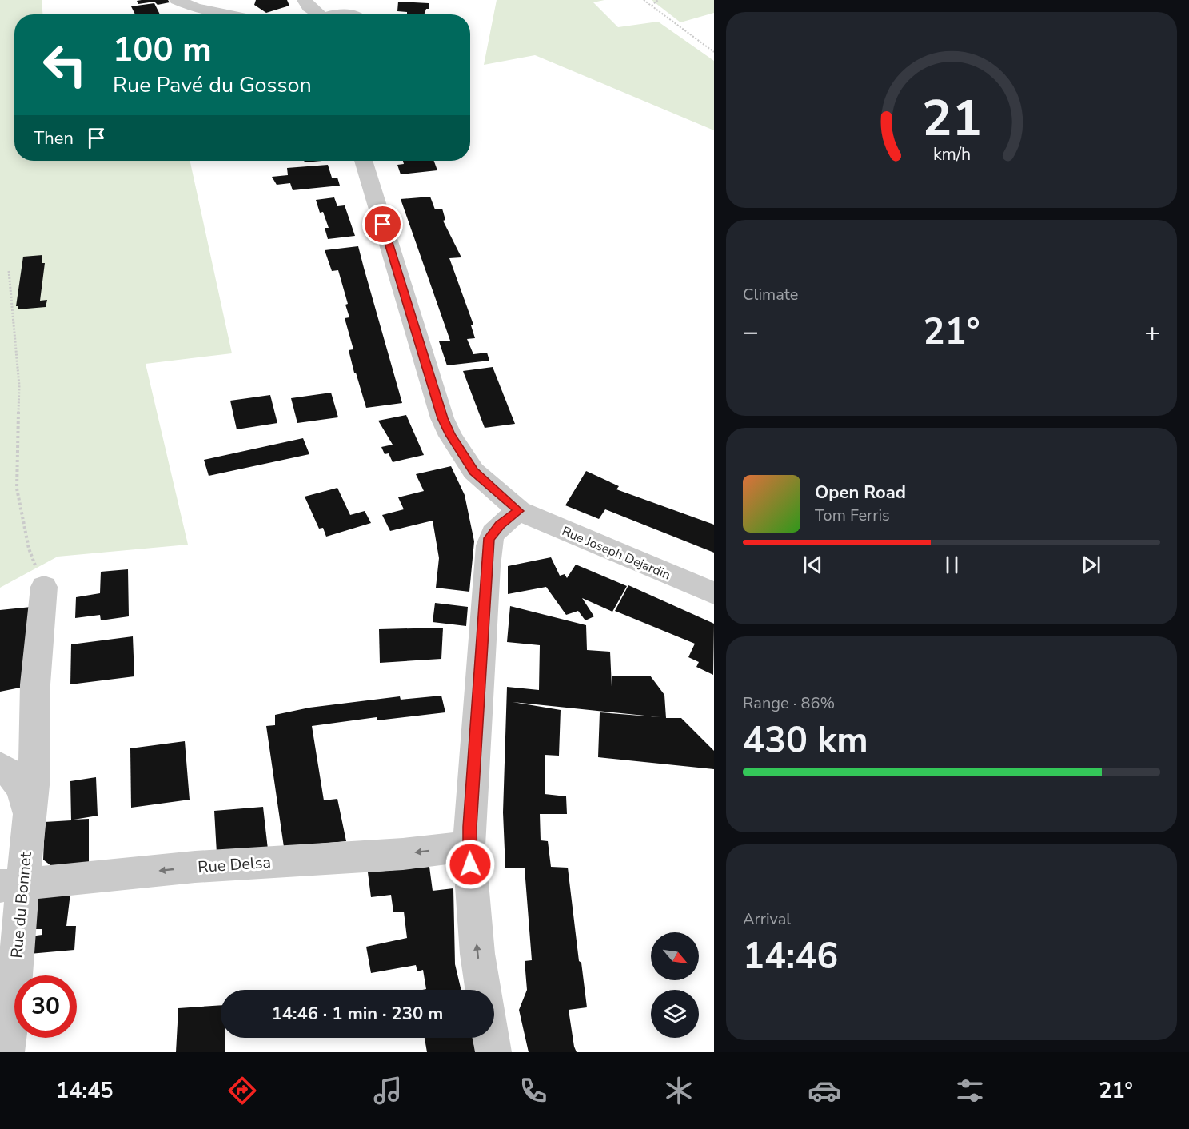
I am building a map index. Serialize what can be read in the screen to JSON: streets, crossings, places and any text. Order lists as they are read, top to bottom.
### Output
{
  "streets": {
    "street": ["Rue Joseph Dejardin", "Rue Delsa", "Rue du Bonnet"]
  },
  "crossings": [
    ["Rue Delsa", "Rue du Bonnet"]
  ],
  "one_way": ["Rue Delsa"],
  "north": "bottom right",
  "page": {
    "turn": ["100 m", "Rue Pavé du Gosson"],
    "then": "Then",
    "tile": [
      "Climate",
      ["Range · 86%", "430 km"],
      ["Arrival", "14:46"]
    ],
    "heat": ["−", "21°", "+"],
    "song": ["Open Road", "Tom Ferris"],
    "limit": "30",
    "trip": "14:46 · 1 min · 230 m",
    "tabs": ["14:45", "21°"],
    "gauge": ["21", "km/h"]
  }
}
